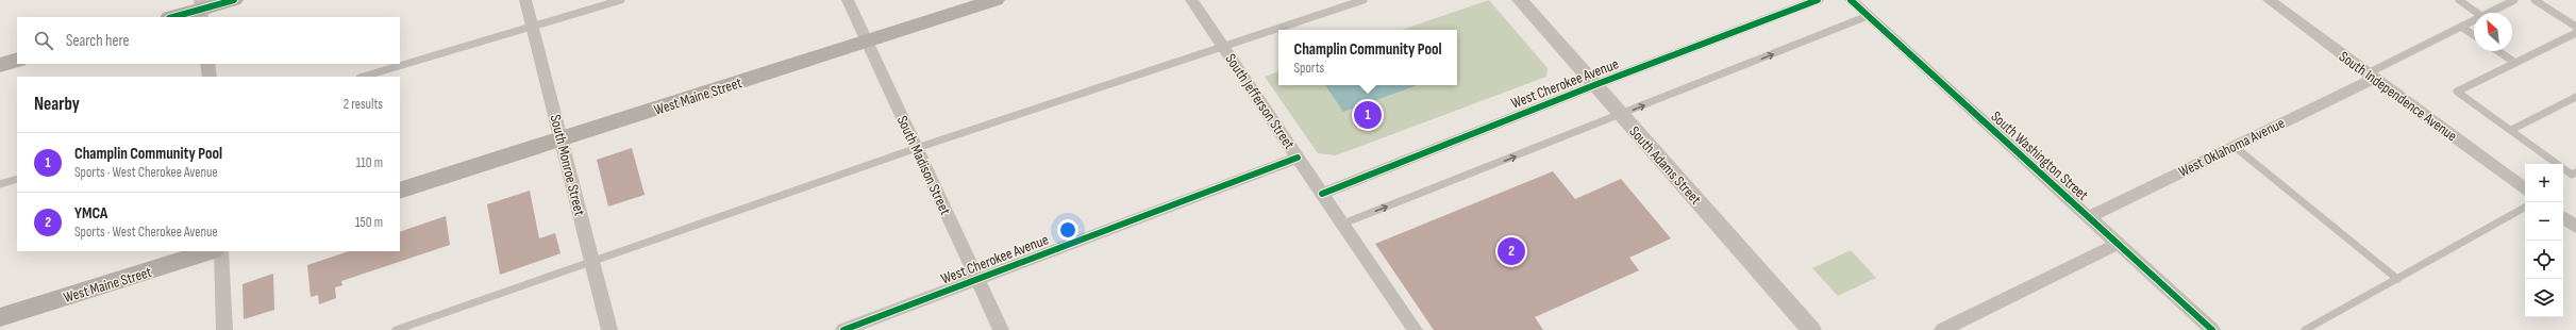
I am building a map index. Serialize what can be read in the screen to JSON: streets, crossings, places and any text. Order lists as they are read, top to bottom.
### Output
{
  "streets": {
    "main road": ["West Maine Street"],
    "street": [
      "West Cherokee Avenue",
      "South Independence Avenue",
      "South Jefferson Street",
      "West Oklahoma Avenue",
      "South Washington Street",
      "South Monroe Street",
      "South Madison Street",
      "South Adams Street"
    ]
  },
  "crossings": [
    ["West Cherokee Avenue", "South Jefferson Street"],
    ["West Cherokee Avenue", "South Madison Street"],
    ["West Cherokee Avenue", "South Adams Street"],
    ["West Maine Street", "South Monroe Street"],
    ["West Maine Street", "South Madison Street"],
    ["South Independence Avenue", "West Oklahoma Avenue"],
    ["West Oklahoma Avenue", "South Washington Street"]
  ],
  "north": "top left",
  "page": {
    "search": "Search here",
    "popup": ["Champlin Community Pool", "Sports"],
    "heading": ["Nearby", "2 results"],
    "pins": ["1", "2"],
    "list": [
      {
        "mark": "1",
        "name": "Champlin Community Pool",
        "note": "Sports · West Cherokee Avenue",
        "value": "110 m"
      },
      {
        "mark": "2",
        "name": "YMCA",
        "note": "Sports · West Cherokee Avenue",
        "value": "150 m"
      }
    ],
    "map_buttons": ["+", "−"]
  }
}
